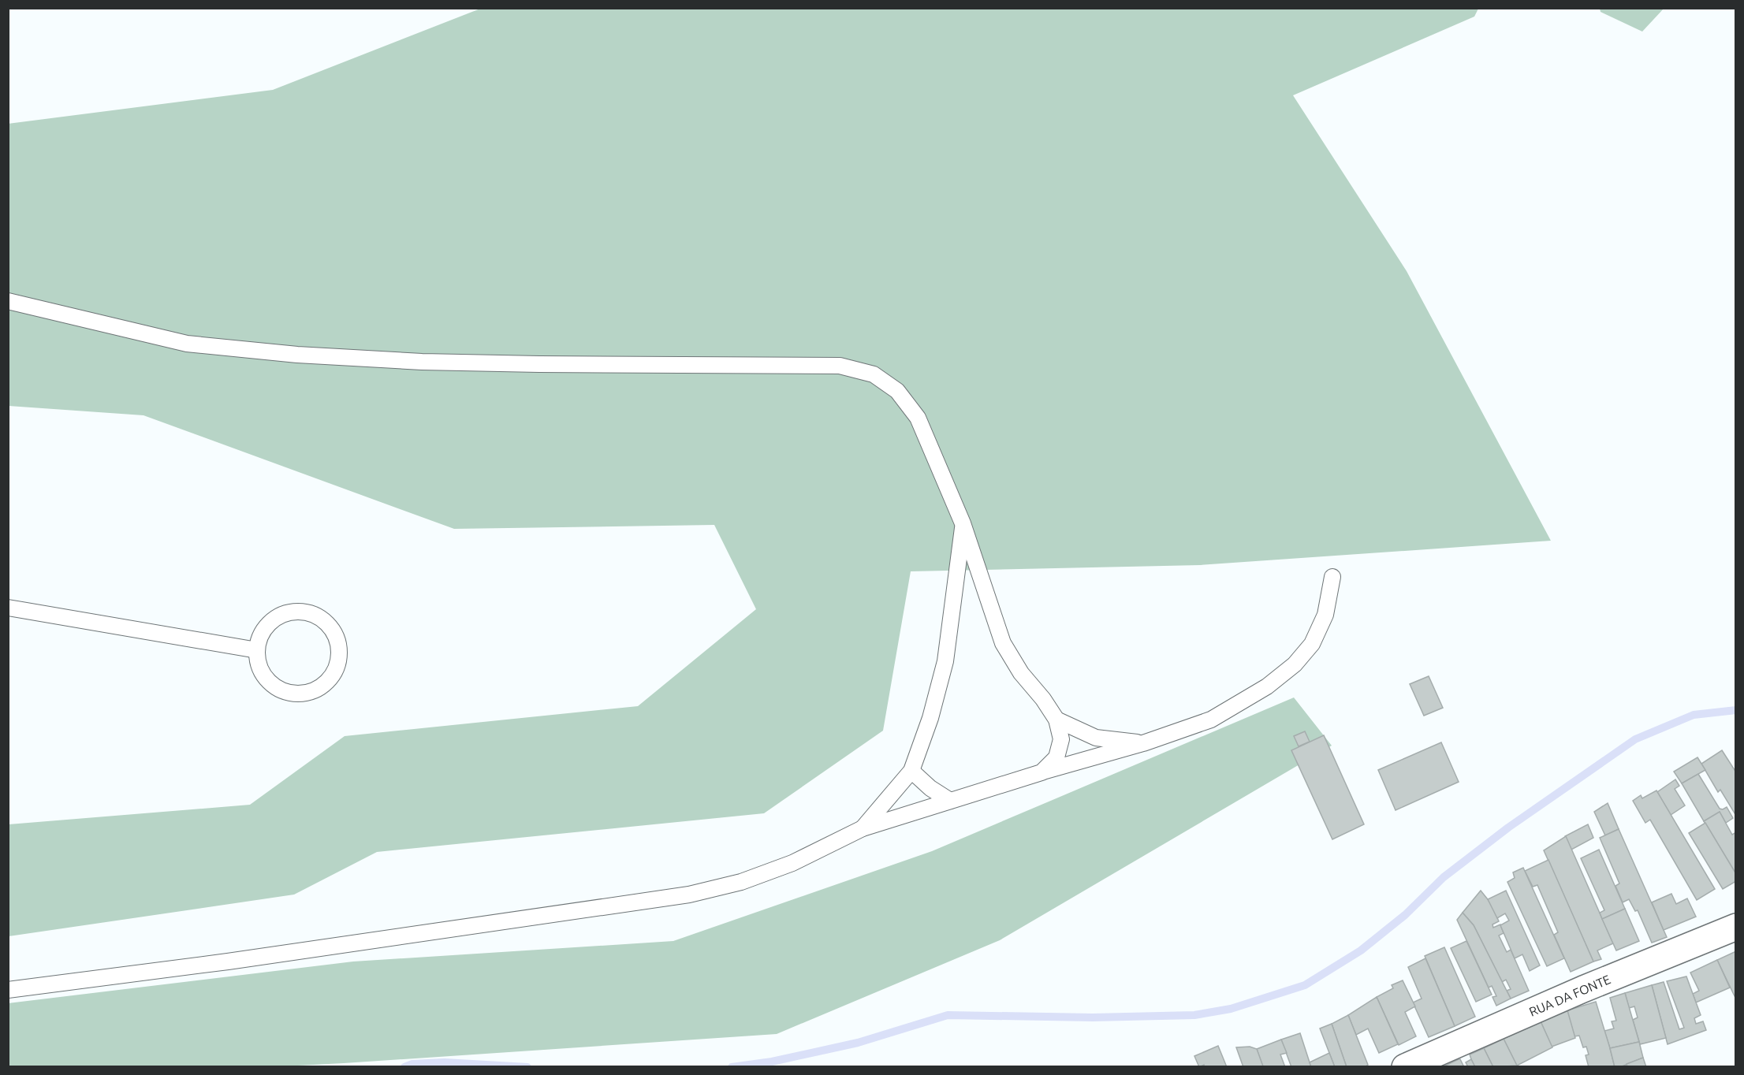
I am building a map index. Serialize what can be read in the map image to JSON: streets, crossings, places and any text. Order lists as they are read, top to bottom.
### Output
{
  "streets": {
    "street": ["RUA DA FONTE"]
  }
}
